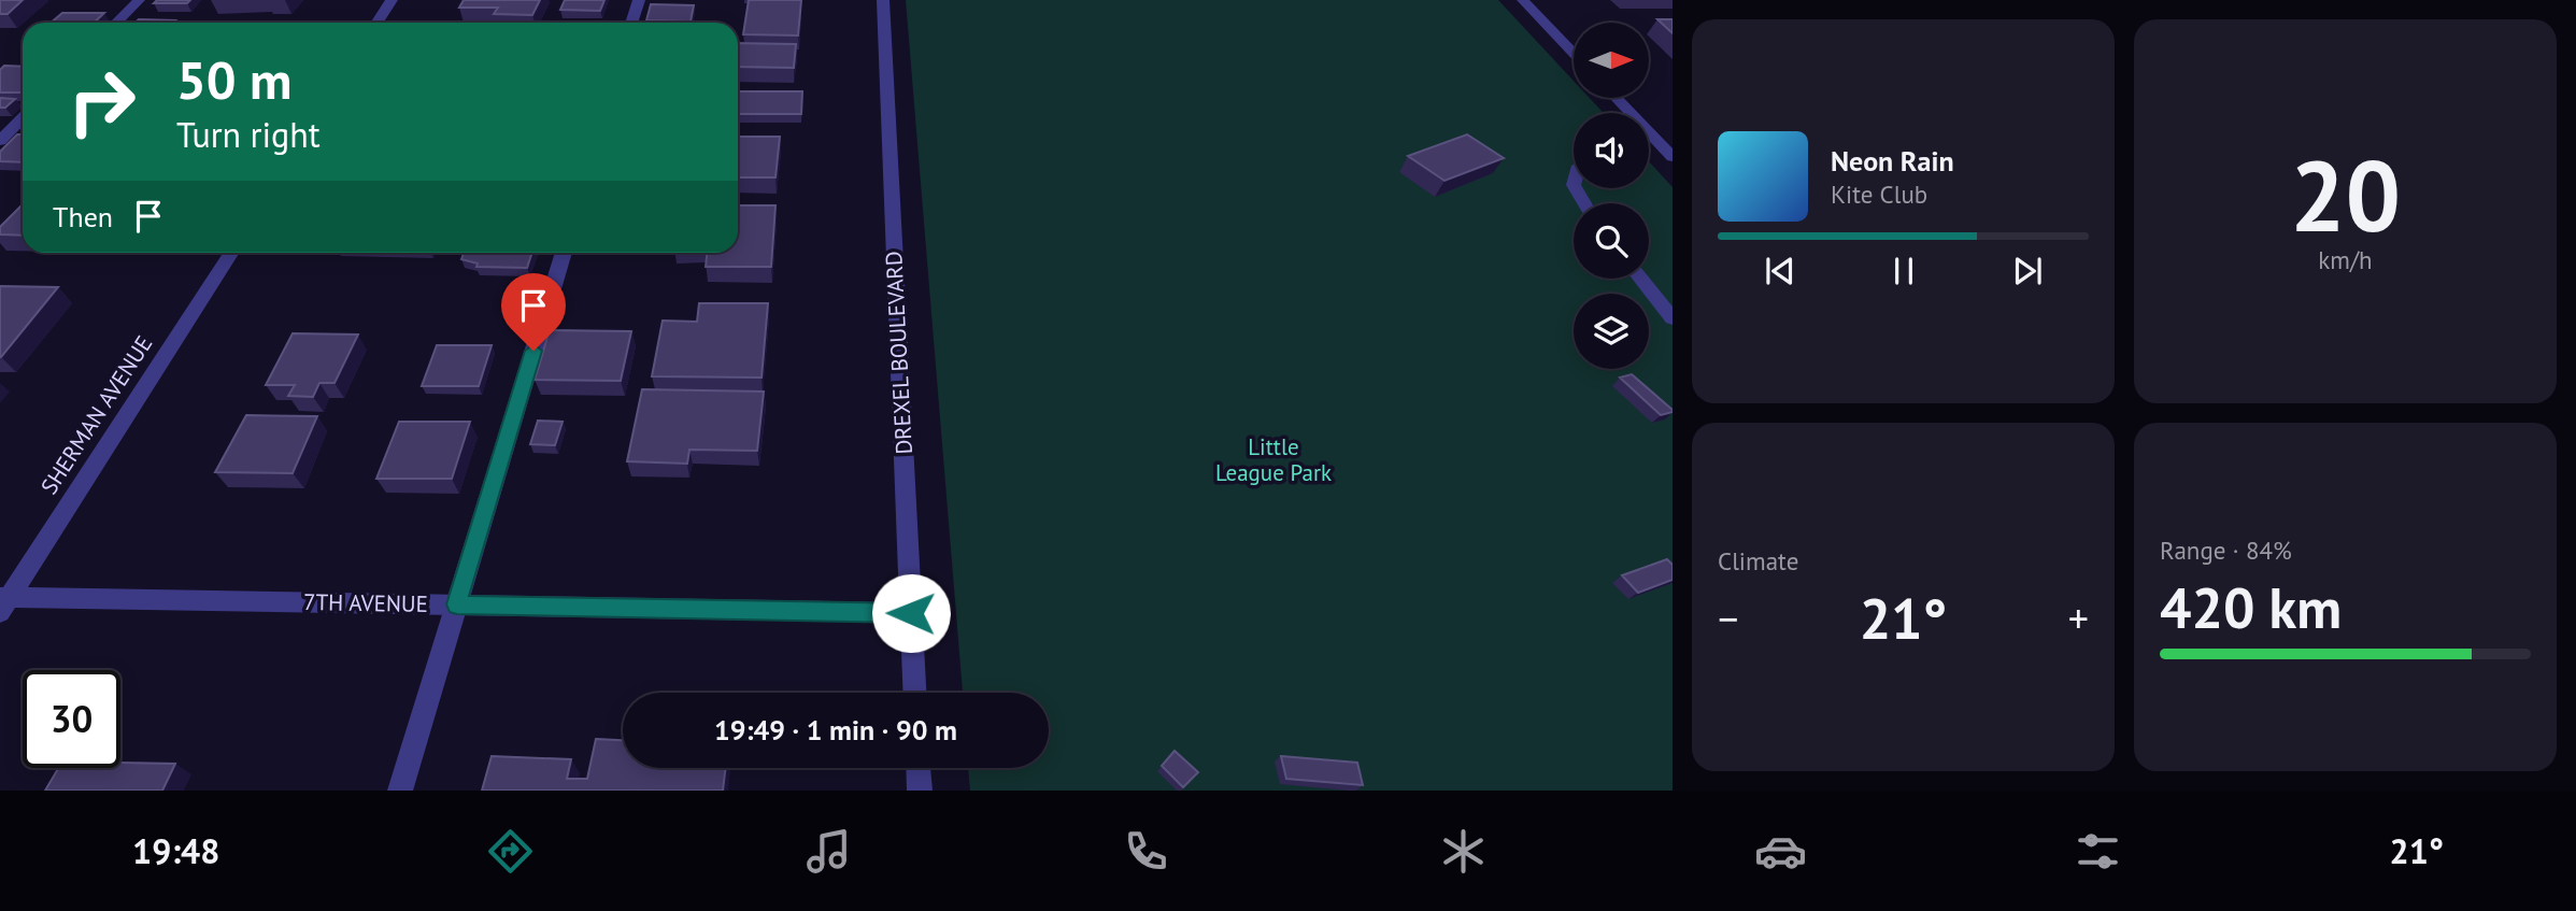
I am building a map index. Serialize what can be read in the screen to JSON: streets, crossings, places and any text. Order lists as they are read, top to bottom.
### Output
{
  "streets": {
    "street": ["DREXEL BOULEVARD", "SHERMAN AVENUE", "7TH AVENUE"]
  },
  "crossings": [
    ["DREXEL BOULEVARD", "7TH AVENUE"],
    ["SHERMAN AVENUE", "7TH AVENUE"]
  ],
  "parks": ["Little League Park"],
  "north": "right",
  "page": {
    "tile": [
      ["20", "km/h"],
      "Climate",
      ["Range · 84%", "420 km"]
    ],
    "turn": ["50 m", "Turn right"],
    "song": ["Neon Rain", "Kite Club"],
    "then": "Then",
    "heat": ["−", "21°", "+"],
    "limit": "30",
    "trip": "19:49 · 1 min · 90 m",
    "tabs": ["19:48", "21°"]
  }
}
